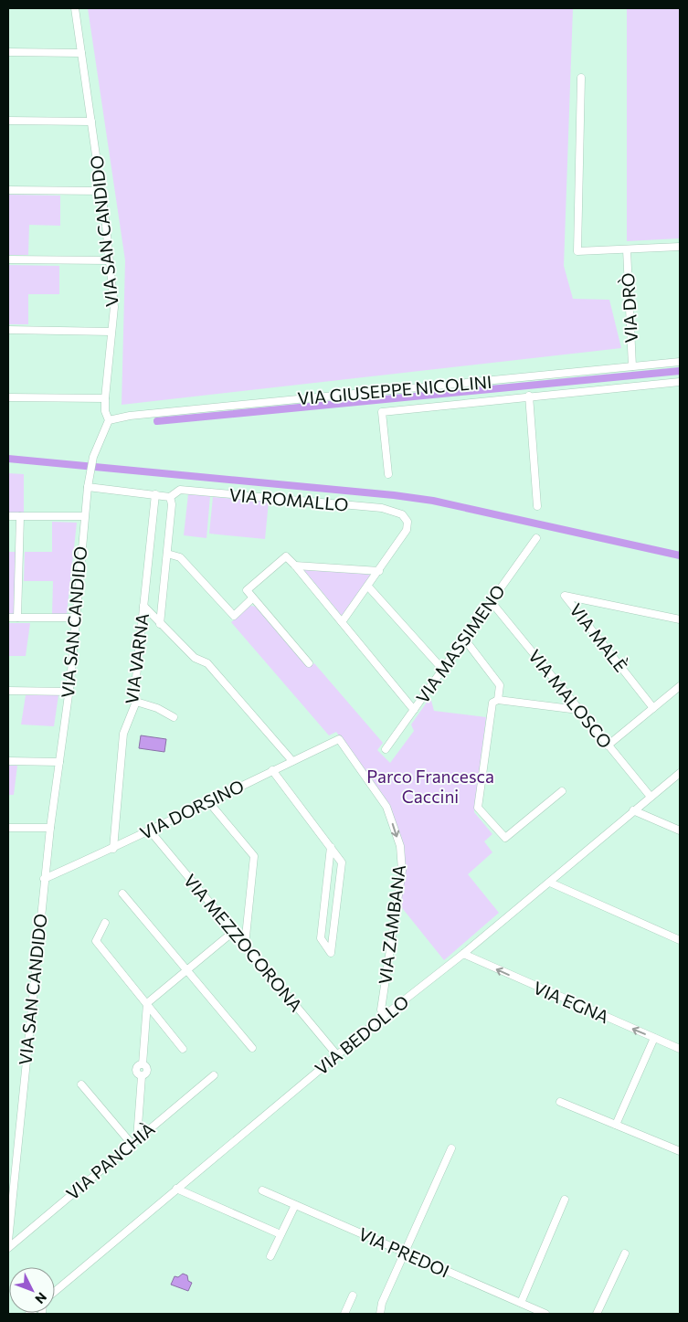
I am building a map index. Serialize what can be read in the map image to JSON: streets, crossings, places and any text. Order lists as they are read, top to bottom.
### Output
{
  "streets": {
    "street": [
      "VIA SAN CANDIDO",
      "VIA DRÒ",
      "VIA GIUSEPPE NICOLINI",
      "VIA ROMALLO",
      "VIA MALÈ",
      "VIA MASSIMENO",
      "VIA VARNA",
      "VIA MALOSCO",
      "VIA DORSINO",
      "VIA ZAMBANA",
      "VIA MEZZOCORONA",
      "VIA EGNA",
      "VIA BEDOLLO",
      "VIA PANCHIÀ",
      "VIA PREDOI"
    ]
  },
  "crossings": [
    ["VIA SAN CANDIDO", "VIA GIUSEPPE NICOLINI"],
    ["VIA SAN CANDIDO", "VIA DORSINO"],
    ["VIA DRÒ", "VIA GIUSEPPE NICOLINI"],
    ["VIA MASSIMENO", "VIA MALOSCO"],
    ["VIA VARNA", "VIA DORSINO"],
    ["VIA MALOSCO", "VIA BEDOLLO"],
    ["VIA DORSINO", "VIA ZAMBANA"],
    ["VIA DORSINO", "VIA MEZZOCORONA"],
    ["VIA ZAMBANA", "VIA BEDOLLO"],
    ["VIA MEZZOCORONA", "VIA BEDOLLO"],
    ["VIA EGNA", "VIA BEDOLLO"]
  ],
  "one_way": ["VIA ZAMBANA", "VIA EGNA"],
  "parks": ["Parco Francesca Caccini"],
  "north": "bottom right"
}
